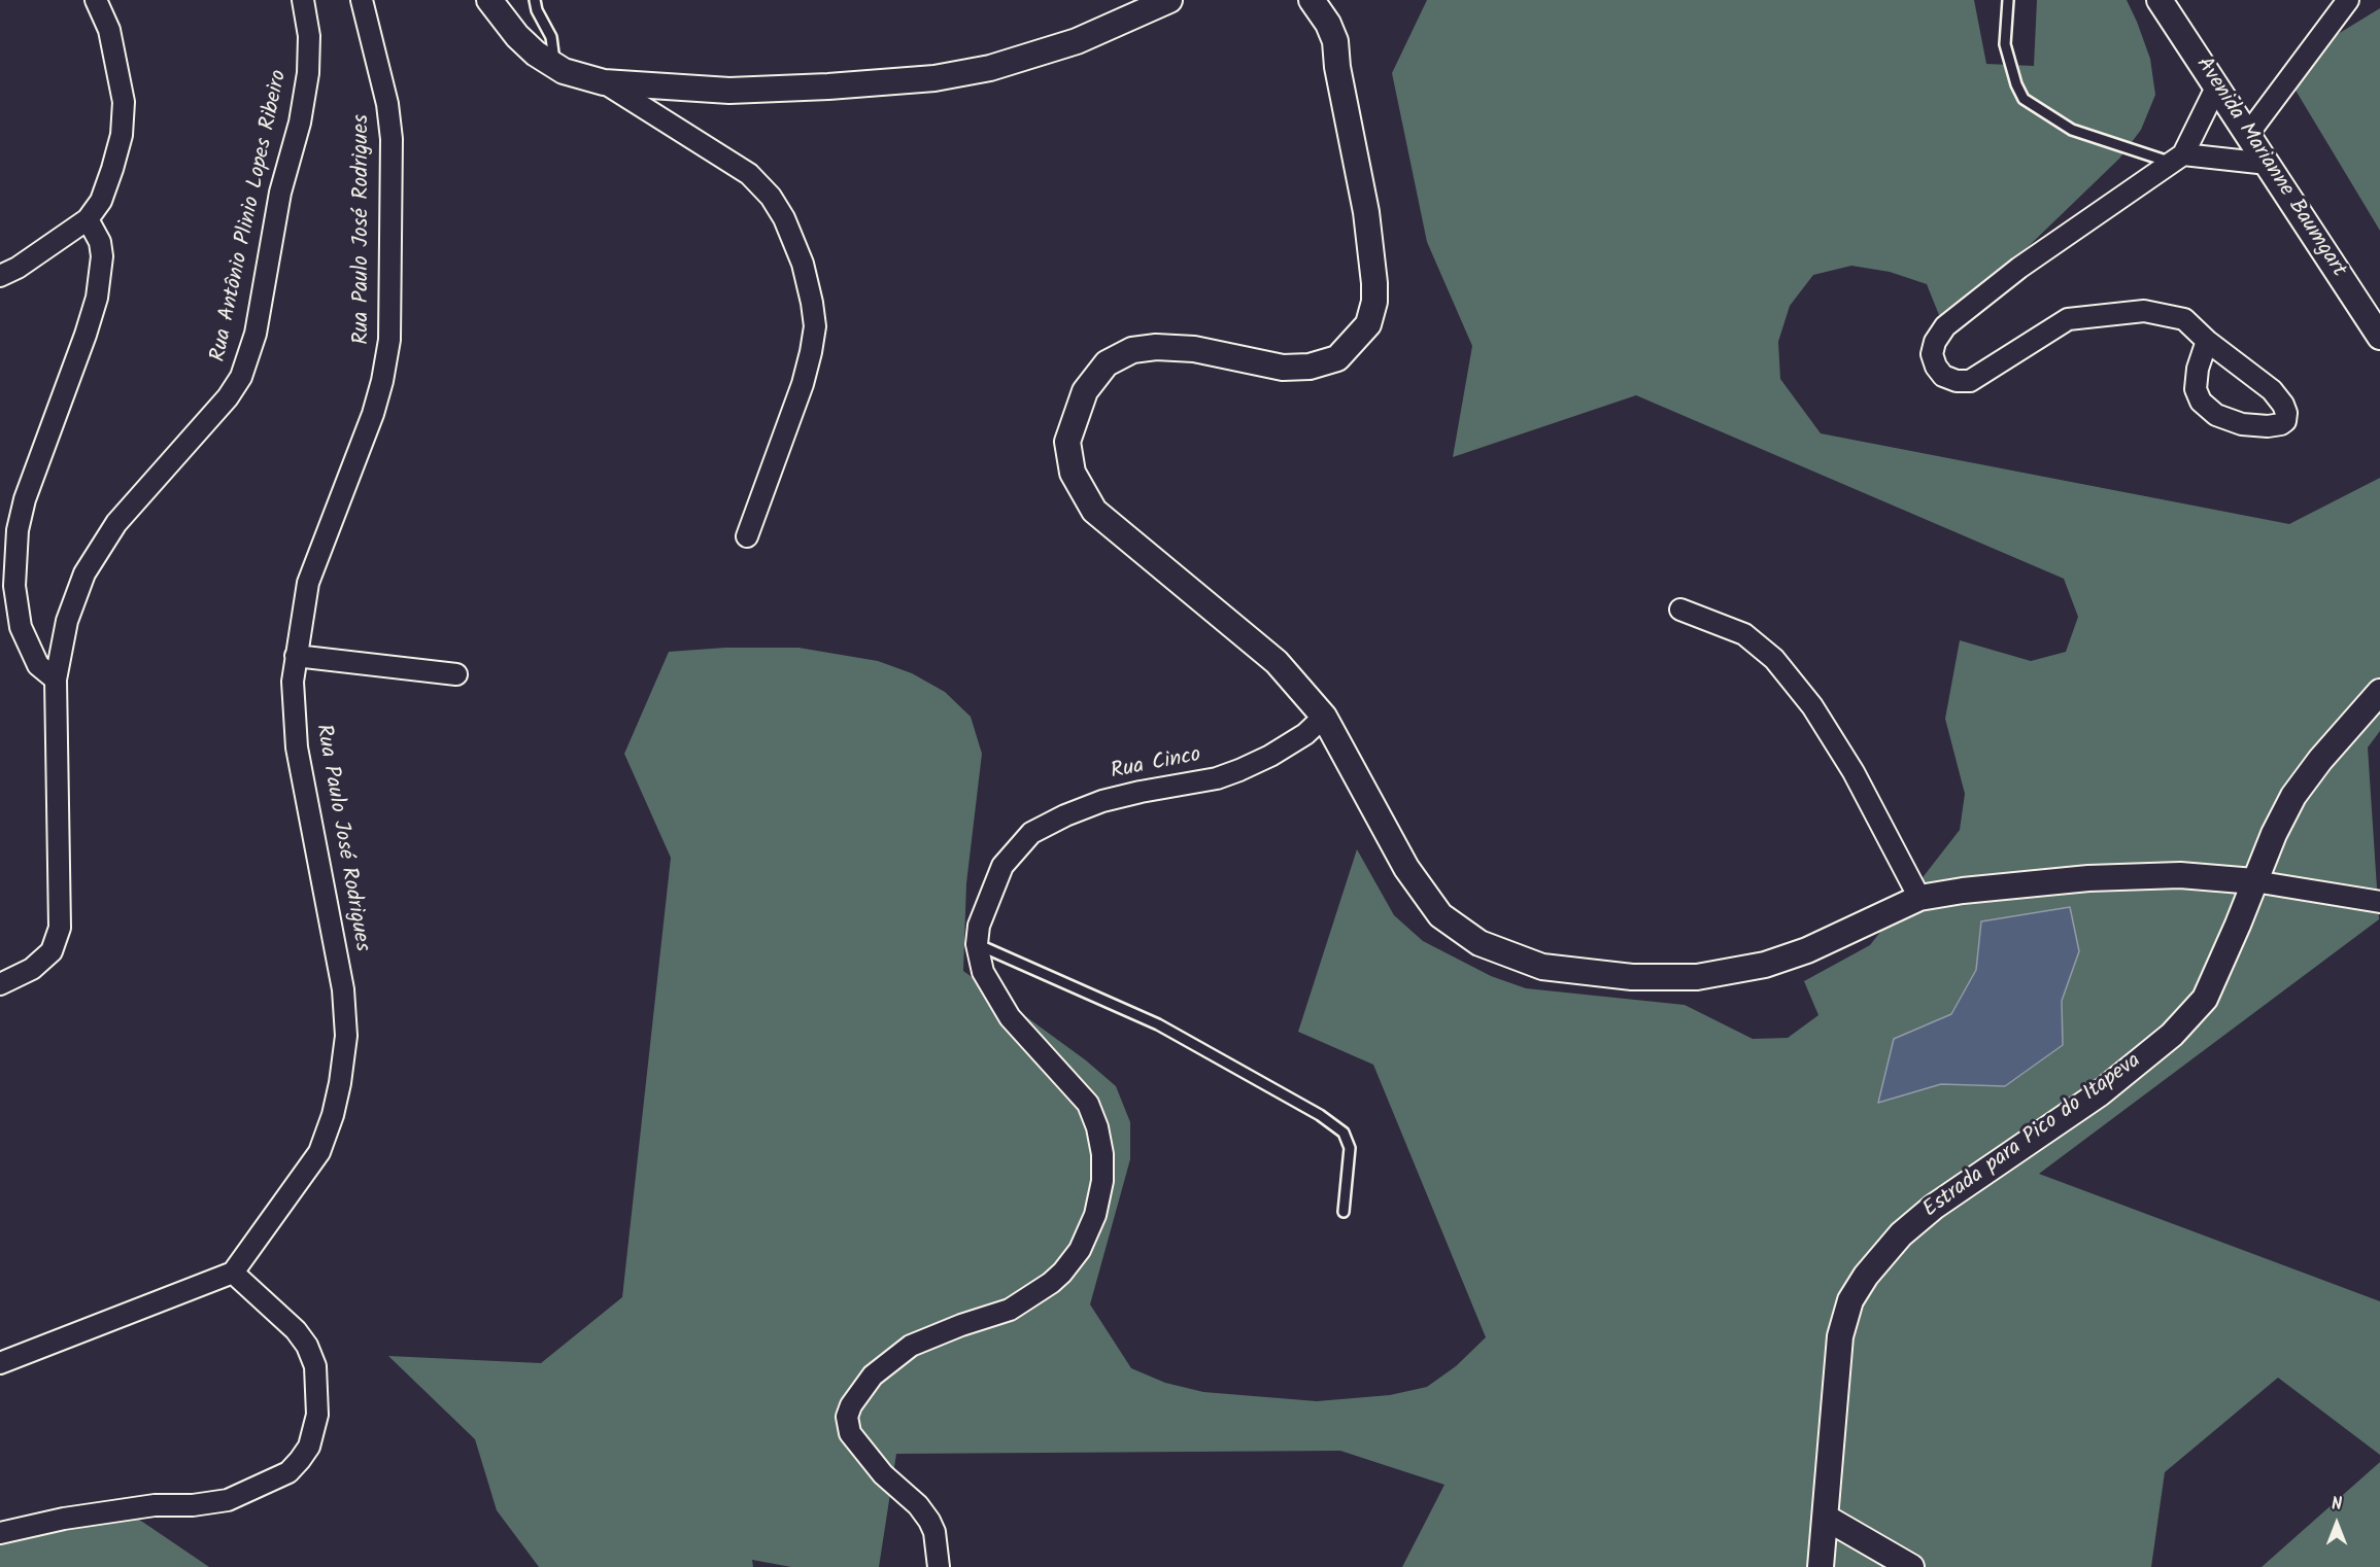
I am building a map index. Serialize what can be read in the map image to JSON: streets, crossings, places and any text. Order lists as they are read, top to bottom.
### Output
{
  "streets": {
    "street": [
      "Avenida Marianne Baumgart",
      "Rua Antônio Plinio Lopes Ribeiro",
      "Rua Paulo José Rodrigues",
      "Rua Cinco",
      "Estrada para Pico do Itapeva"
    ]
  },
  "north": "top"
}
